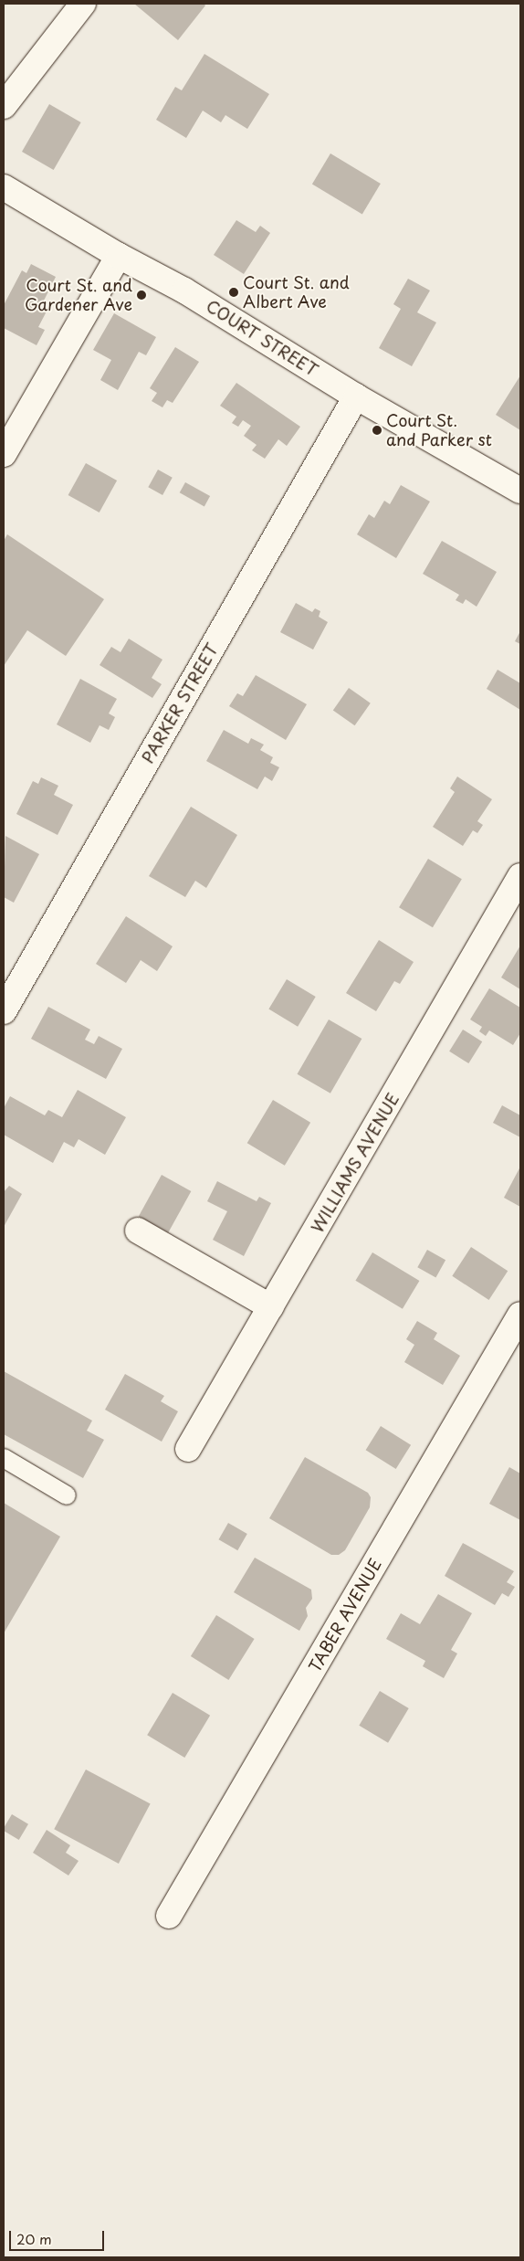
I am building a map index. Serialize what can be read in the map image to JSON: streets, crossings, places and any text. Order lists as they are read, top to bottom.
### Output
{
  "streets": {
    "street": [
      "COURT STREET",
      "PARKER STREET",
      "WILLIAMS AVENUE",
      "TABER AVENUE"
    ]
  },
  "crossings": [
    ["COURT STREET", "PARKER STREET"]
  ],
  "places": ["Court St. and Albert Ave", "Court St. and Gardener Ave", "Court St. and Parker st"],
  "scale_bar": "20 m"
}
